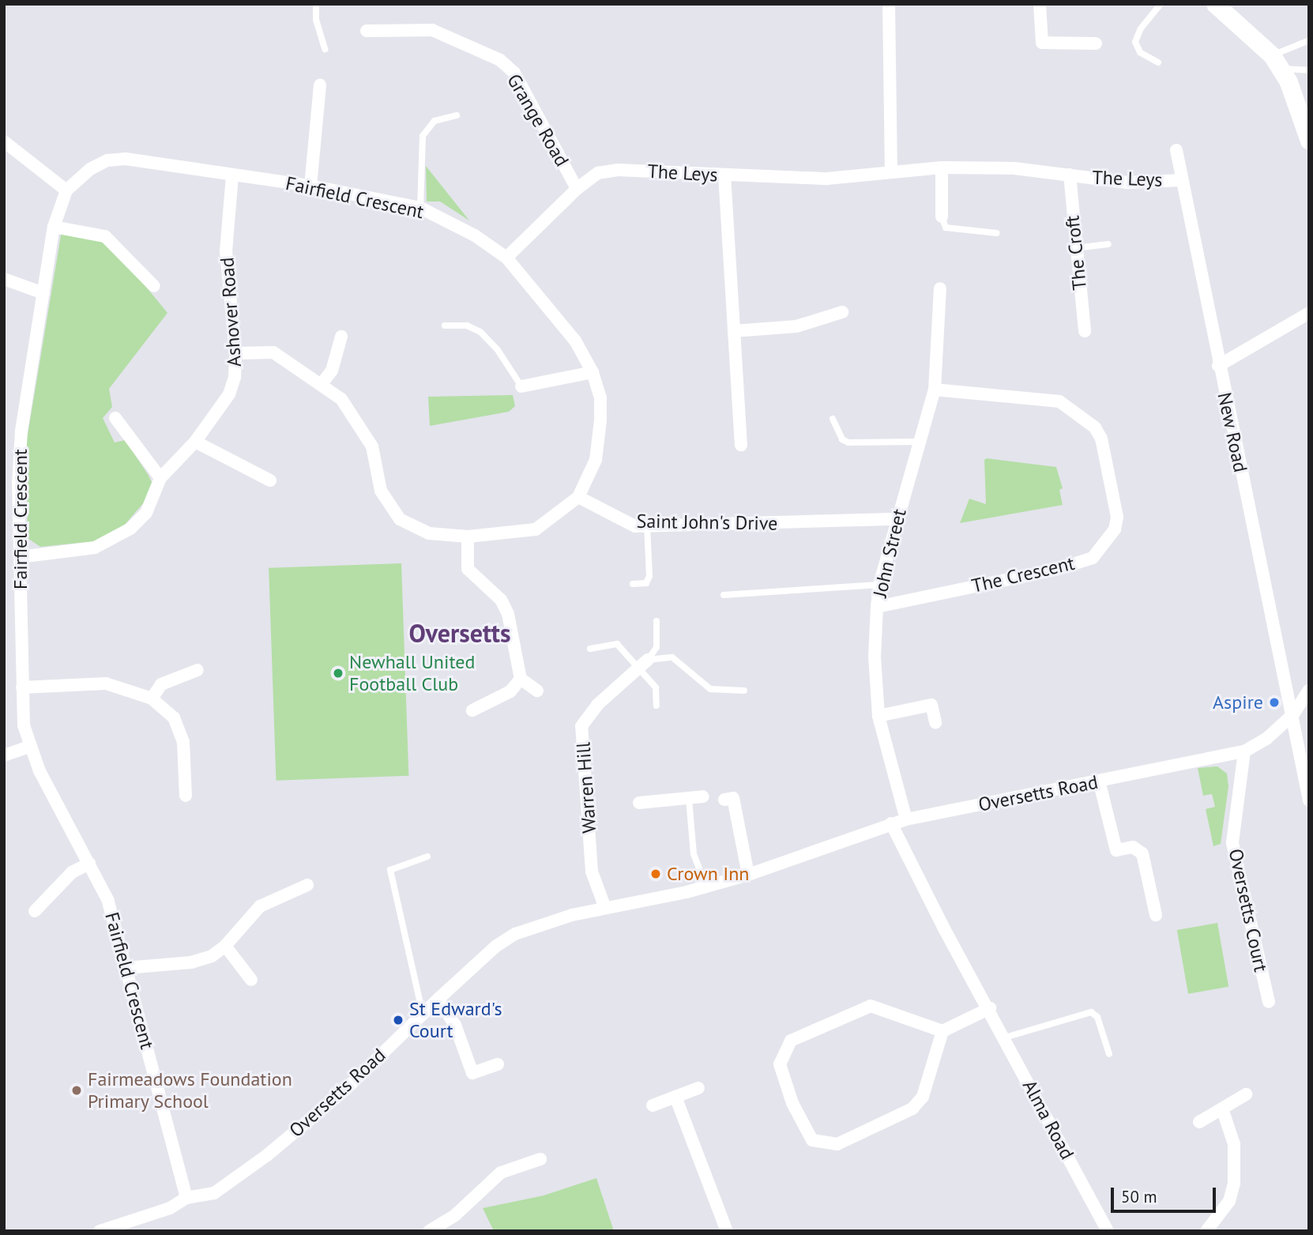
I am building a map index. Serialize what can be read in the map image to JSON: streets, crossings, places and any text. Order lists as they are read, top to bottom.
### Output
{
  "streets": {
    "street": [
      "Grange Road",
      "The Leys",
      "Fairfield Crescent",
      "The Croft",
      "Ashover Road",
      "New Road",
      "Saint John's Drive",
      "John Street",
      "The Crescent",
      "Warren Hill",
      "Oversetts Road",
      "Oversetts Court",
      "Alma Road"
    ]
  },
  "crossings": [
    ["Grange Road", "The Leys"],
    ["The Leys", "Fairfield Crescent"],
    ["The Leys", "The Croft"],
    ["The Leys", "New Road"],
    ["Fairfield Crescent", "Ashover Road"],
    ["Fairfield Crescent", "Saint John's Drive"],
    ["Fairfield Crescent", "Oversetts Road"],
    ["New Road", "Oversetts Road"],
    ["Saint John's Drive", "John Street"],
    ["John Street", "The Crescent"],
    ["John Street", "Oversetts Road"],
    ["Warren Hill", "Oversetts Road"],
    ["Oversetts Road", "Oversetts Court"],
    ["Oversetts Road", "Alma Road"]
  ],
  "districts": ["Oversetts"],
  "places": [
    "Newhall United Football Club",
    "Aspire",
    "Crown Inn",
    "St Edward's Court",
    "Fairmeadows Foundation Primary School"
  ],
  "scale_bar": "50 m"
}
